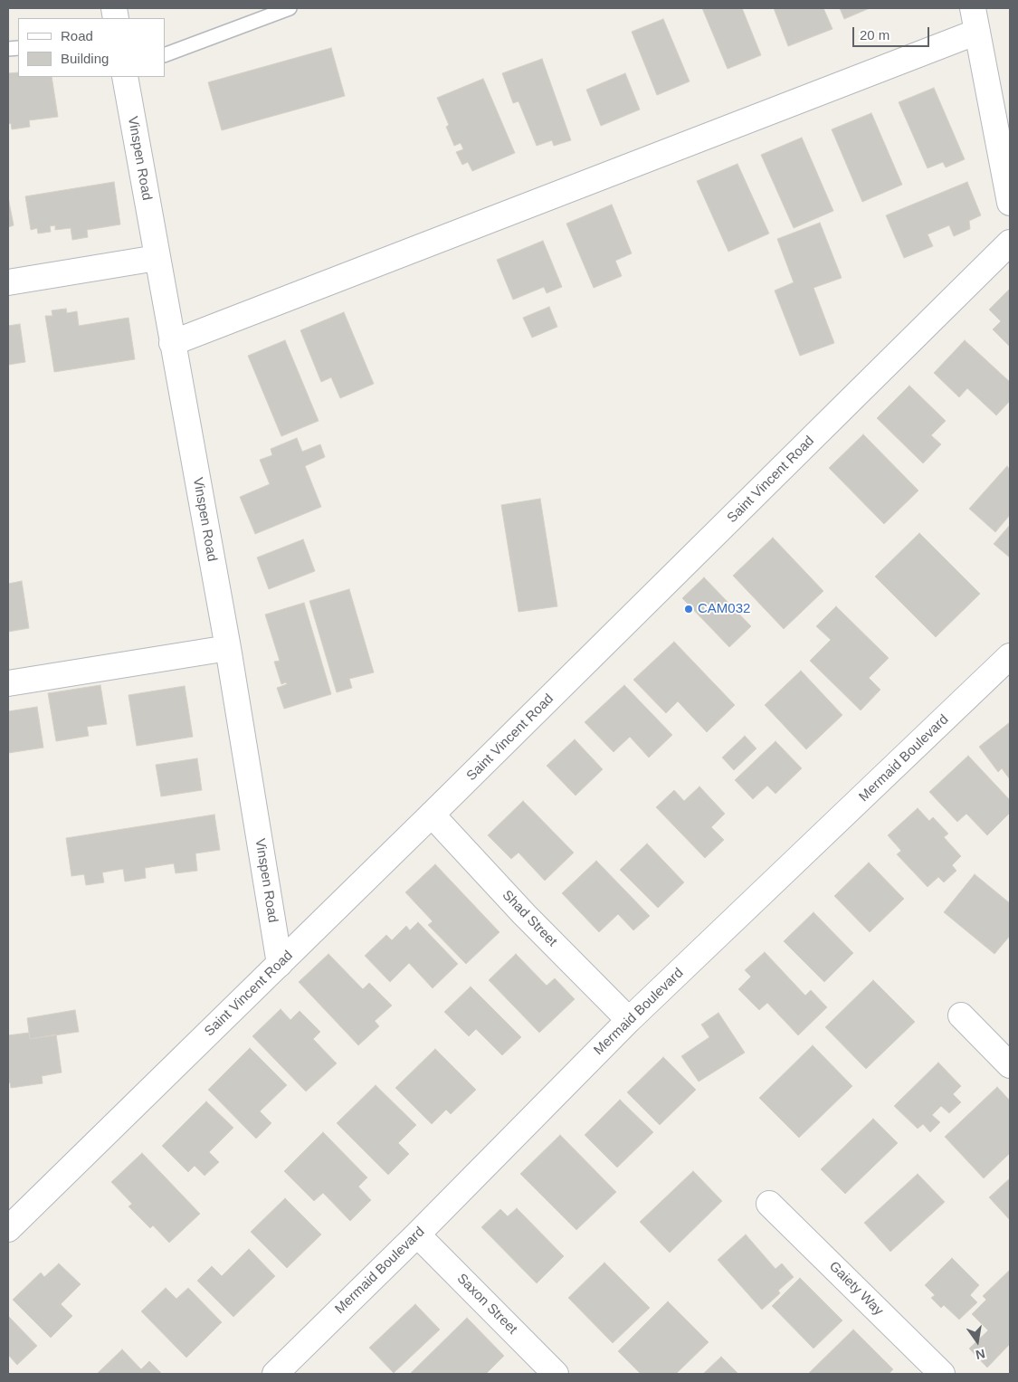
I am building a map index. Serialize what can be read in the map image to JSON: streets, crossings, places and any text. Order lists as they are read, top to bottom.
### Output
{
  "streets": {
    "street": [
      "Vinspen Road",
      "Saint Vincent Road",
      "Mermaid Boulevard",
      "Shad Street",
      "Gaiety Way",
      "Saxon Street"
    ]
  },
  "crossings": [
    ["Vinspen Road", "Saint Vincent Road"],
    ["Saint Vincent Road", "Shad Street"],
    ["Mermaid Boulevard", "Shad Street"],
    ["Mermaid Boulevard", "Saxon Street"]
  ],
  "places": ["CAM032"],
  "legend": ["Road", "Building"],
  "scale_bar": "20 m",
  "north": "bottom"
}
